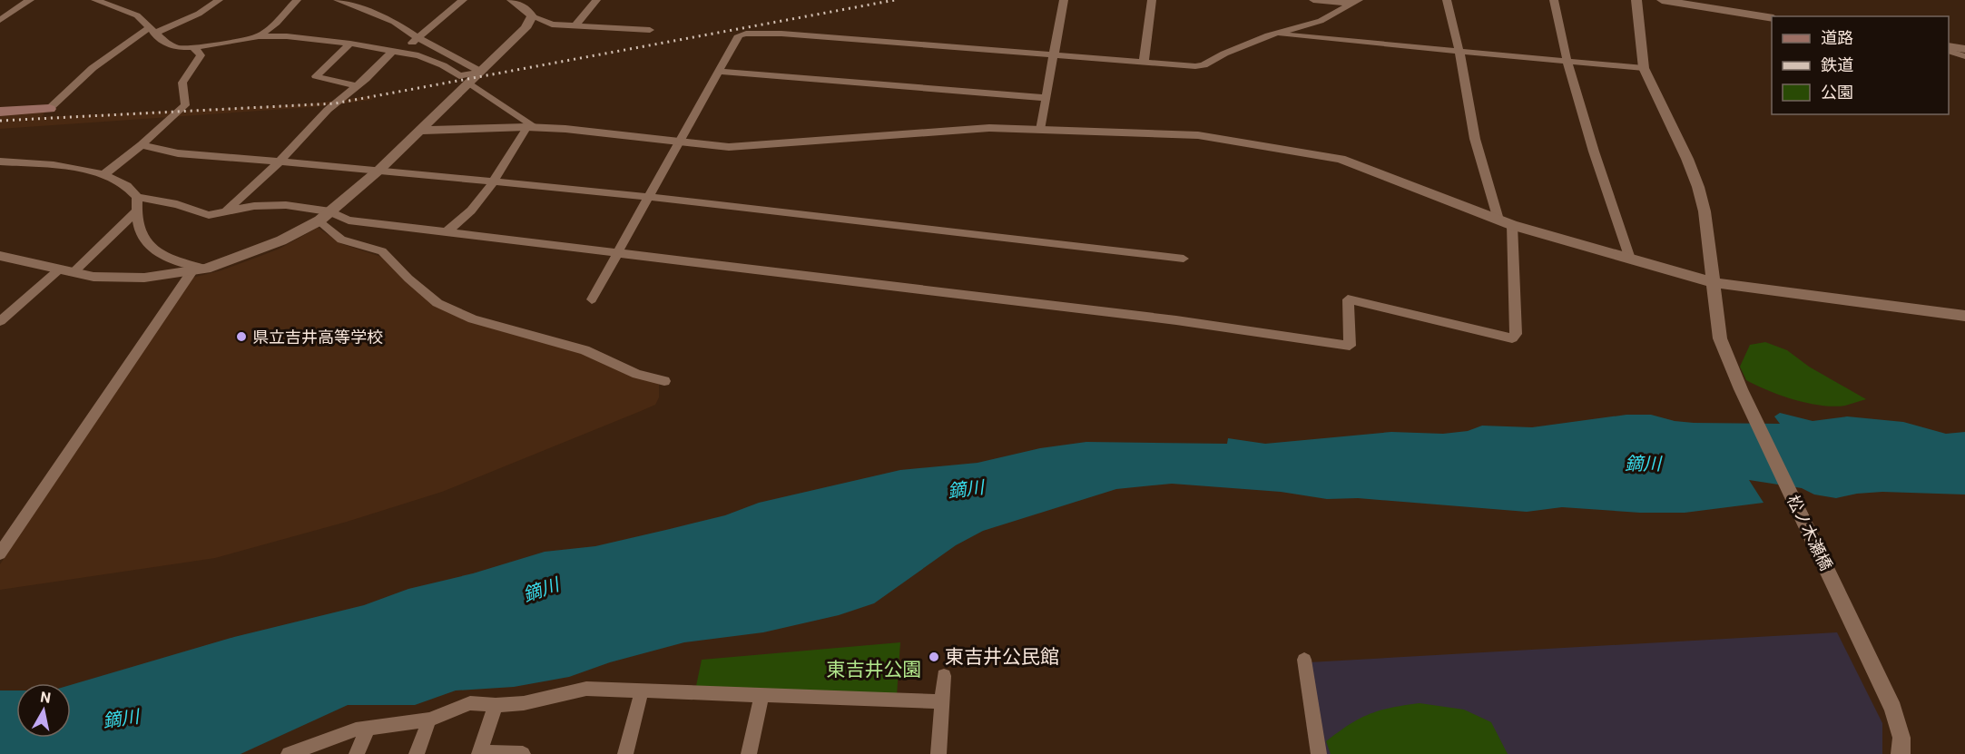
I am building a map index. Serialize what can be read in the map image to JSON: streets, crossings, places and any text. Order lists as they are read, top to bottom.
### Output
{
  "streets": {
    "street": ["松ノ木瀬橋"]
  },
  "water": ["鏑川"],
  "parks": ["東吉井公園"],
  "places": ["県立吉井高等学校", "東吉井公民館"],
  "legend": ["道路", "鉄道", "公園"],
  "north": "top"
}
